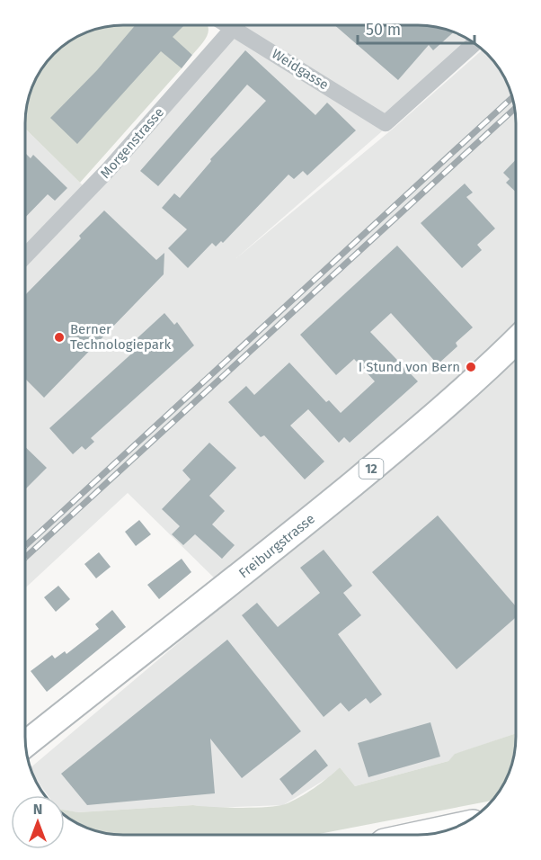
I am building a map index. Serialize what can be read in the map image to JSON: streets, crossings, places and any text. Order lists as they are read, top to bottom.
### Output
{
  "streets": {
    "main road": ["12", "Freiburgstrasse"],
    "street": ["Weidgasse", "Morgenstrasse"]
  },
  "places": ["Berner Technologiepark", "I Stund von Bern"],
  "scale_bar": "50 m",
  "north": "top"
}
